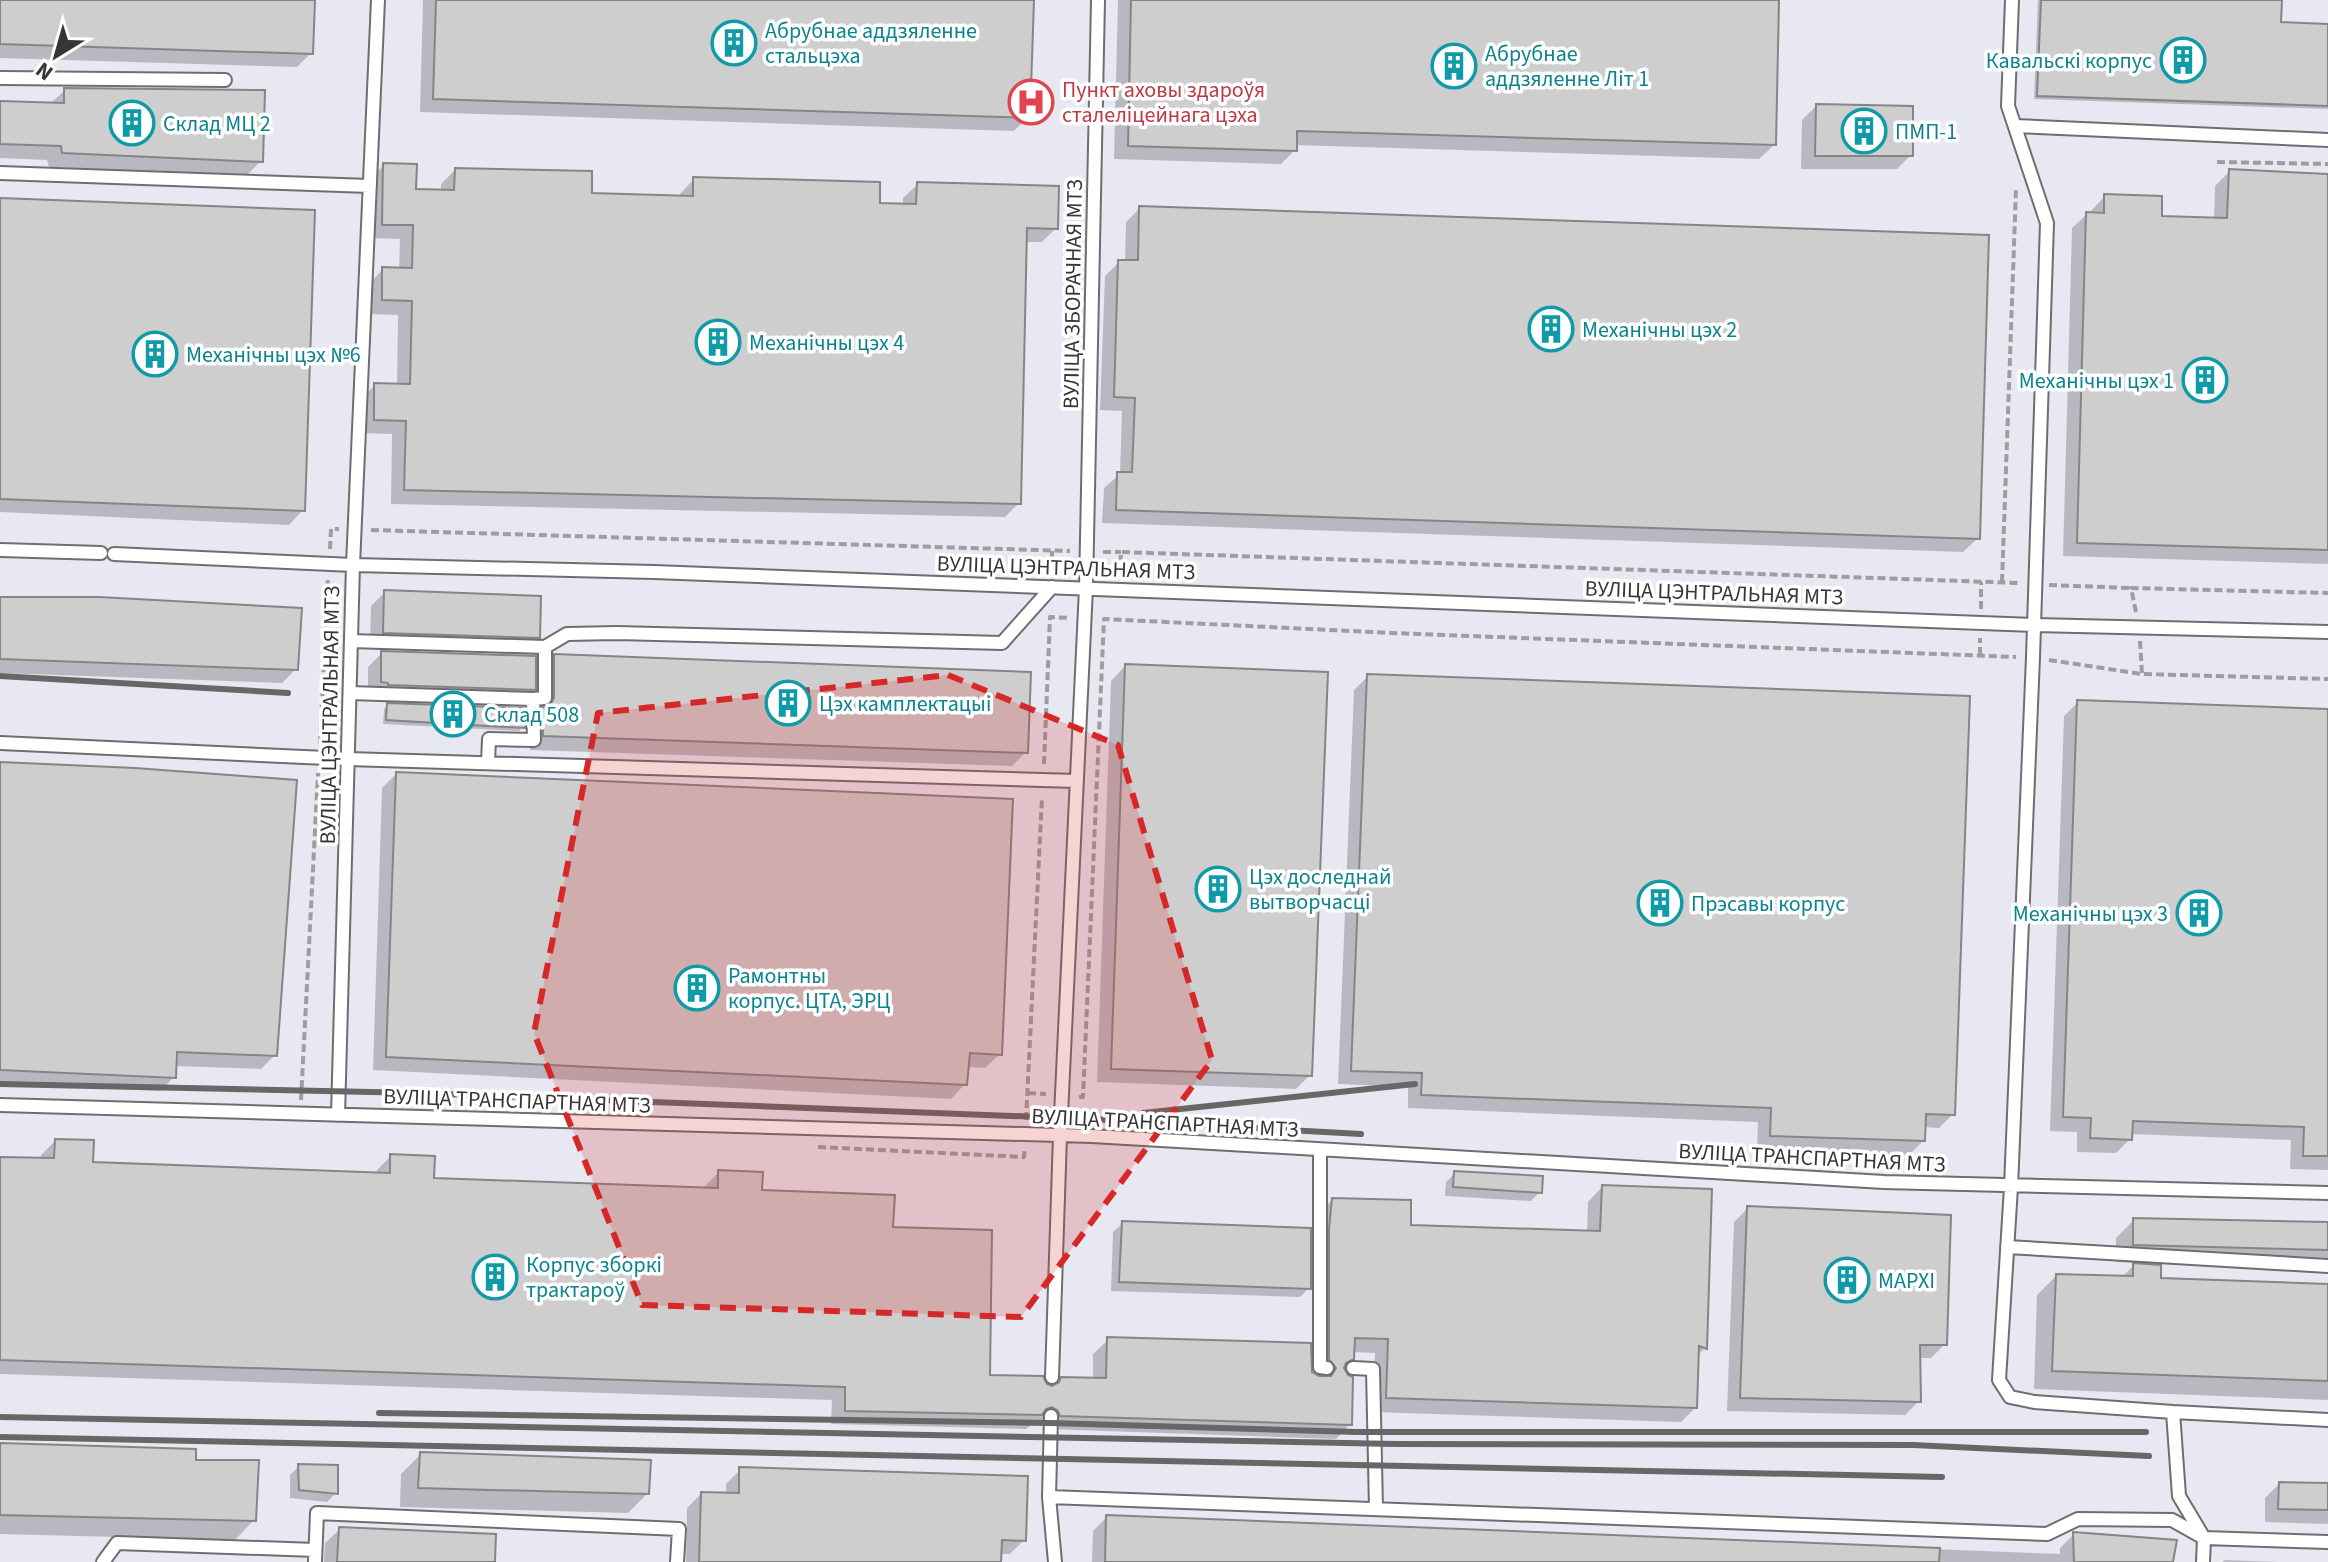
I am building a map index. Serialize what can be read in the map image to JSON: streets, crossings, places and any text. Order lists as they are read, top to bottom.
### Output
{
  "streets": {
    "lane": ["ВУЛІЦА ЗБОРАЧНАЯ МТЗ", "ВУЛІЦА ЦЭНТРАЛЬНАЯ МТЗ", "ВУЛІЦА ТРАНСПАРТНАЯ МТЗ"]
  },
  "crossings": [
    ["ВУЛІЦА ЗБОРАЧНАЯ МТЗ", "ВУЛІЦА ЦЭНТРАЛЬНАЯ МТЗ"],
    ["ВУЛІЦА ЗБОРАЧНАЯ МТЗ", "ВУЛІЦА ТРАНСПАРТНАЯ МТЗ"],
    ["ВУЛІЦА ЦЭНТРАЛЬНАЯ МТЗ", "ВУЛІЦА ТРАНСПАРТНАЯ МТЗ"]
  ],
  "places": {
    "building": [
      "Абрубнае аддзяленне стальцэха",
      "Кавальскі корпус",
      "Абрубнае аддзяленне Літ 1",
      "Склад МЦ 2",
      "ПМП-1",
      "Механічны цэх 2",
      "Механічны цэх 4",
      "Механічны цэх №6",
      "Механічны цэх 1",
      "Цэх камплектацыі",
      "Склад 508",
      "Цэх доследнай вытворчасці",
      "Прэсавы корпус",
      "Механічны цэх 3",
      "Рамонтны корпус. ЦТА, ЭРЦ",
      "Корпус зборкі трактароў",
      "МАРХІ"
    ],
    "hospital": ["Пункт аховы здароўя сталеліцейнага цэха"]
  },
  "north": "bottom left"
}
